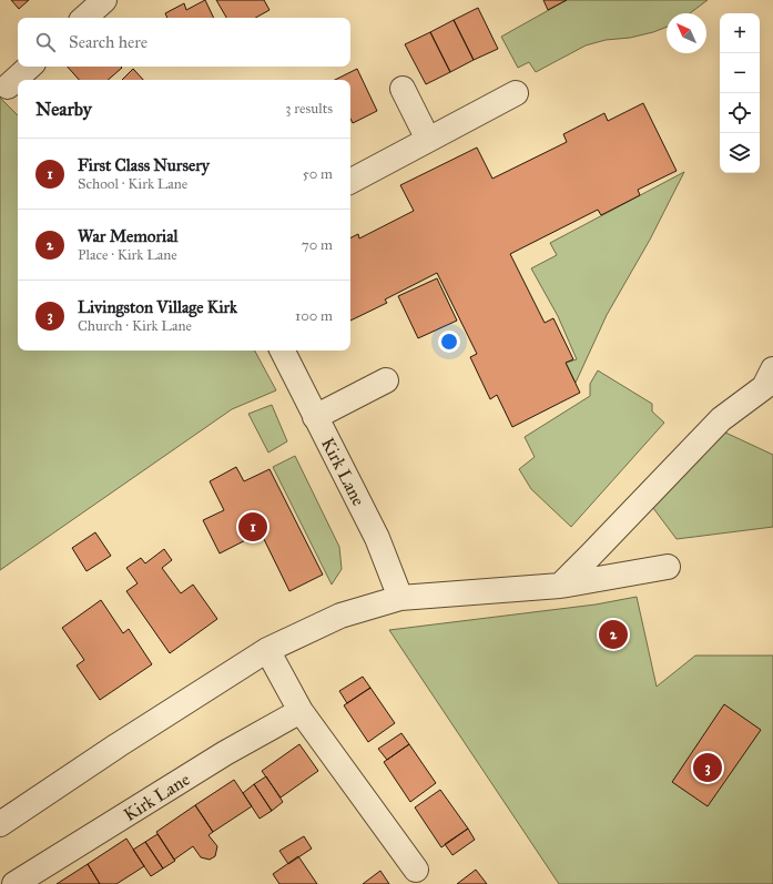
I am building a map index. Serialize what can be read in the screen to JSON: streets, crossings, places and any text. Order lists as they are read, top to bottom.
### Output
{
  "streets": {
    "street": ["Kirk Lane"]
  },
  "north": "top left",
  "page": {
    "map_buttons": ["+", "−"],
    "search": "Search here",
    "heading": ["Nearby", "3 results"],
    "list": [
      {
        "mark": "1",
        "name": "First Class Nursery",
        "note": "School · Kirk Lane",
        "value": "50 m"
      },
      {
        "mark": "2",
        "name": "War Memorial",
        "note": "Place · Kirk Lane",
        "value": "70 m"
      },
      {
        "mark": "3",
        "name": "Livingston Village Kirk",
        "note": "Church · Kirk Lane",
        "value": "100 m"
      }
    ],
    "pins": ["1", "2", "3"]
  }
}
